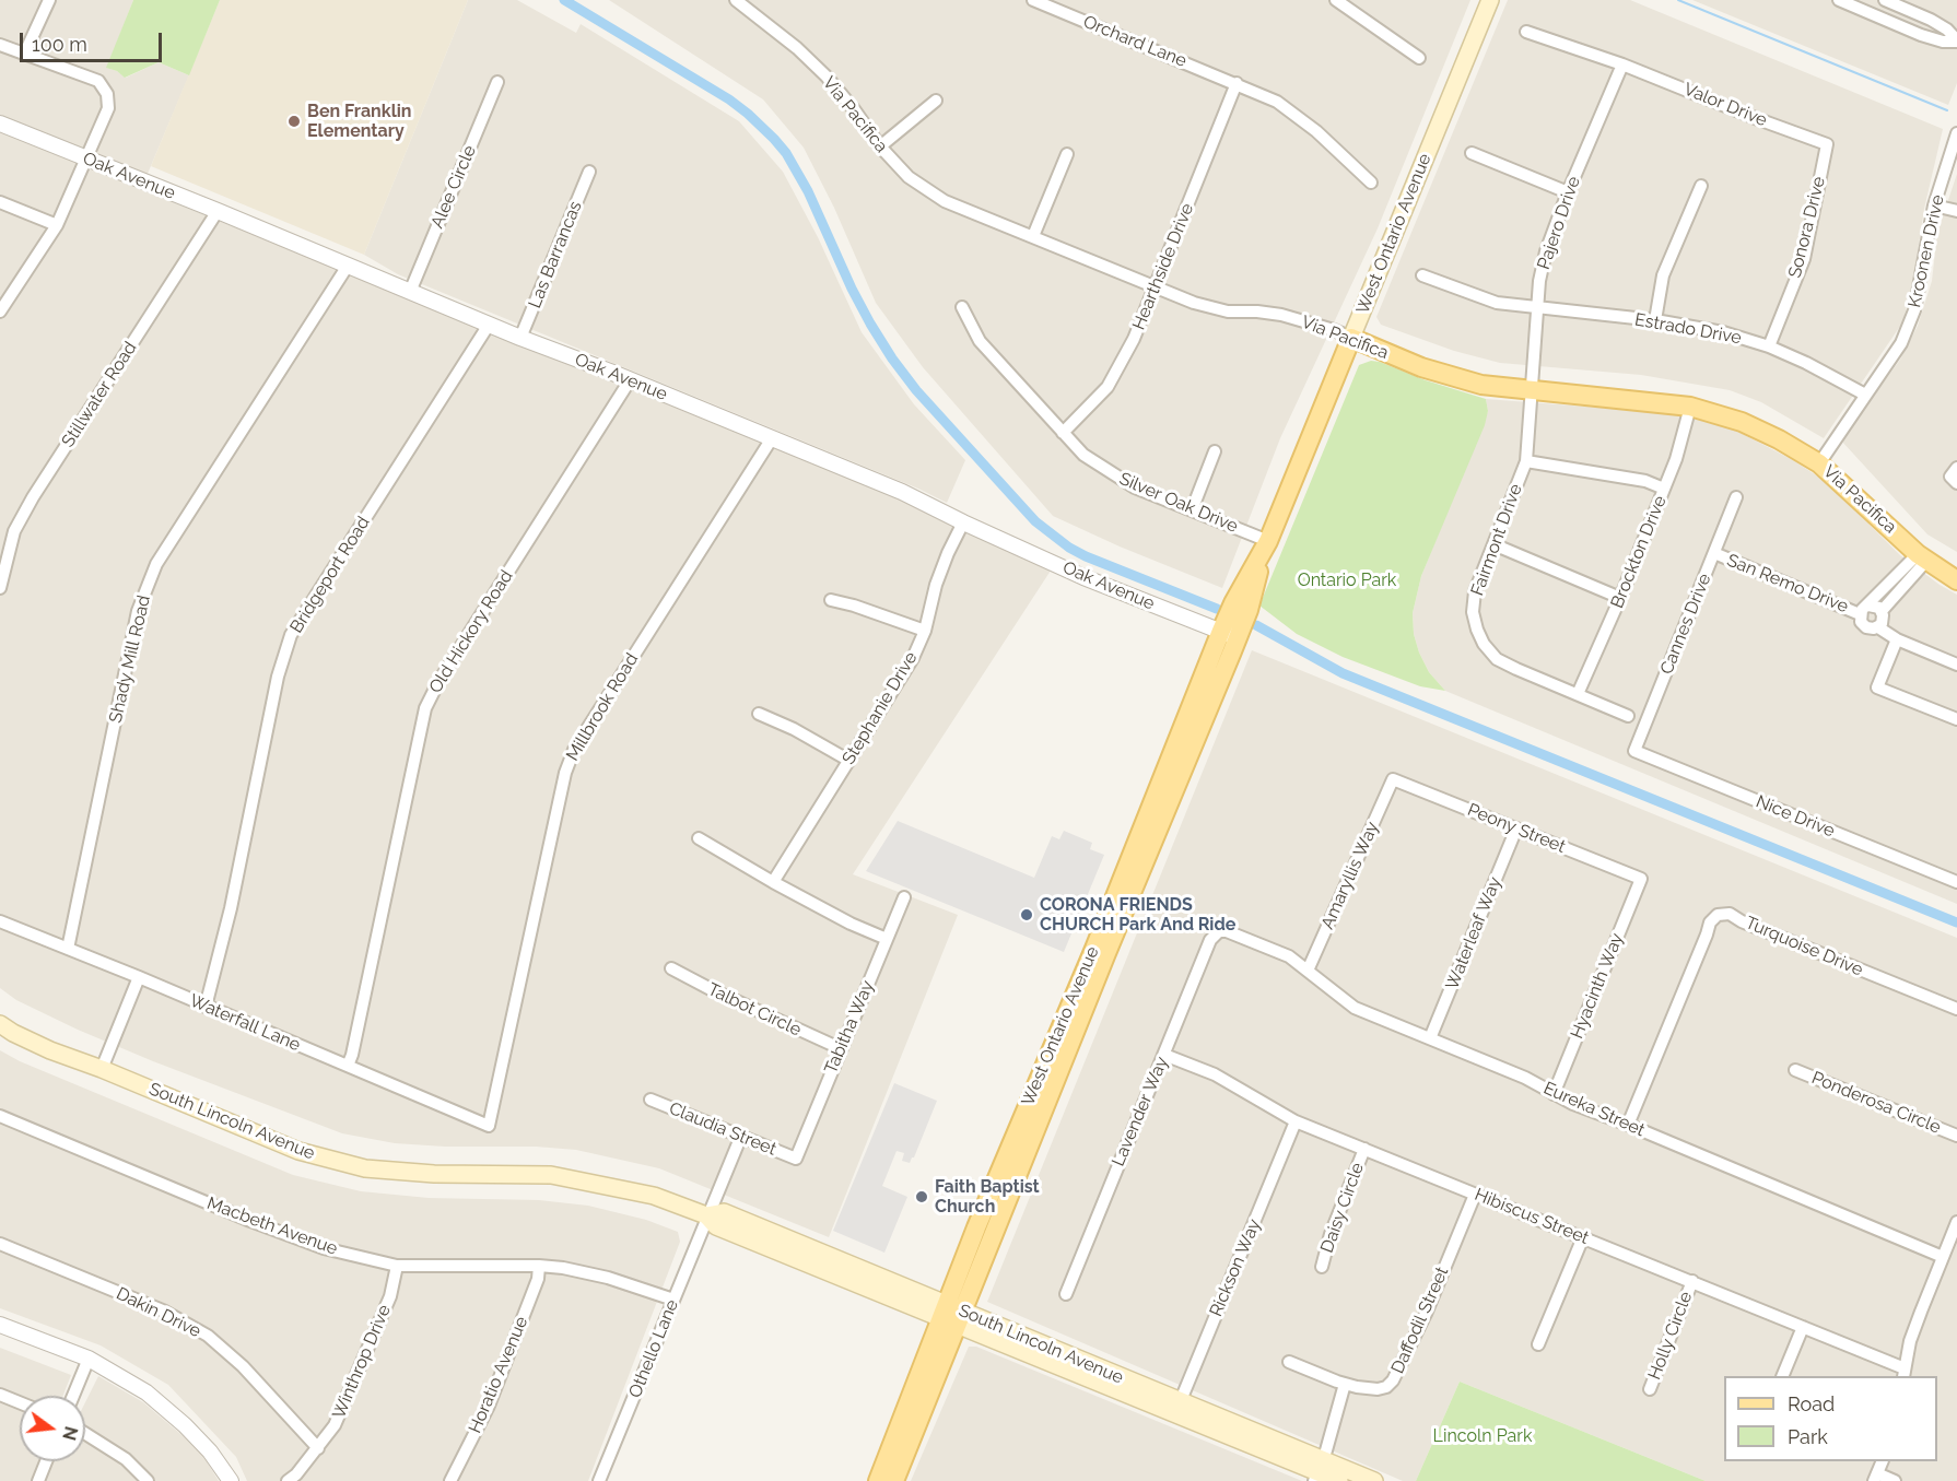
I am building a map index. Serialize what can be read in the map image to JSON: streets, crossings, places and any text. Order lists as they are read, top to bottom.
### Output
{
  "streets": {
    "main road": ["Via Pacifica", "West Ontario Avenue", "South Lincoln Avenue"],
    "street": [
      "Orchard Lane",
      "Valor Drive",
      "Oak Avenue",
      "Alee Circle",
      "Pajero Drive",
      "Sonora Drive",
      "Kroonen Drive",
      "Las Barrancas",
      "Hearthside Drive",
      "Estrado Drive",
      "Stillwater Road",
      "Silver Oak Drive",
      "Fairmont Drive",
      "Brockton Drive",
      "Bridgeport Road",
      "San Remo Drive",
      "Cannes Drive",
      "Old Hickory Road",
      "Shady Mill Road",
      "Millbrook Road",
      "Stephanie Drive",
      "Nice Drive",
      "Peony Street",
      "Amaryllis Way",
      "Waterleaf Way",
      "Turquoise Drive",
      "Hyacinth Way",
      "Talbot Circle",
      "Waterfall Lane",
      "Tabitha Way",
      "Ponderosa Circle",
      "Eureka Street",
      "Lavender Way",
      "Claudia Street",
      "Daisy Circle",
      "Hibiscus Street",
      "Macbeth Avenue",
      "Rickson Way",
      "Dakin Drive",
      "Daffodil Street",
      "Holly Circle",
      "Othello Lane",
      "Winthrop Drive",
      "Horatio Avenue"
    ]
  },
  "crossings": [
    ["Orchard Lane", "Hearthside Drive"],
    ["Valor Drive", "Pajero Drive"],
    ["Valor Drive", "Sonora Drive"],
    ["Via Pacifica", "Pajero Drive"],
    ["Via Pacifica", "West Ontario Avenue"],
    ["Via Pacifica", "Kroonen Drive"],
    ["Via Pacifica", "Hearthside Drive"],
    ["Via Pacifica", "Fairmont Drive"],
    ["Via Pacifica", "Brockton Drive"],
    ["Oak Avenue", "Alee Circle"],
    ["Oak Avenue", "West Ontario Avenue"],
    ["Oak Avenue", "Las Barrancas"],
    ["Oak Avenue", "Stillwater Road"],
    ["Oak Avenue", "Bridgeport Road"],
    ["Oak Avenue", "Old Hickory Road"],
    ["Oak Avenue", "Shady Mill Road"],
    ["Oak Avenue", "Millbrook Road"],
    ["Oak Avenue", "Stephanie Drive"],
    ["Pajero Drive", "Estrado Drive"],
    ["Pajero Drive", "Fairmont Drive"],
    ["Sonora Drive", "Estrado Drive"],
    ["West Ontario Avenue", "Silver Oak Drive"],
    ["West Ontario Avenue", "South Lincoln Avenue"],
    ["Kroonen Drive", "Estrado Drive"],
    ["Hearthside Drive", "Silver Oak Drive"],
    ["Fairmont Drive", "Brockton Drive"],
    ["Bridgeport Road", "Waterfall Lane"],
    ["San Remo Drive", "Cannes Drive"],
    ["Cannes Drive", "Nice Drive"],
    ["Old Hickory Road", "Waterfall Lane"],
    ["Shady Mill Road", "Waterfall Lane"],
    ["Millbrook Road", "Waterfall Lane"],
    ["Peony Street", "Amaryllis Way"],
    ["Peony Street", "Waterleaf Way"],
    ["Peony Street", "Hyacinth Way"],
    ["Amaryllis Way", "Eureka Street"],
    ["Waterleaf Way", "Eureka Street"],
    ["Turquoise Drive", "Eureka Street"],
    ["Hyacinth Way", "Eureka Street"],
    ["Talbot Circle", "Tabitha Way"],
    ["Tabitha Way", "Claudia Street"],
    ["Eureka Street", "Lavender Way"],
    ["Lavender Way", "Hibiscus Street"],
    ["South Lincoln Avenue", "Rickson Way"],
    ["South Lincoln Avenue", "Othello Lane"],
    ["Claudia Street", "Othello Lane"],
    ["Daisy Circle", "Hibiscus Street"],
    ["Hibiscus Street", "Rickson Way"],
    ["Hibiscus Street", "Daffodil Street"],
    ["Hibiscus Street", "Holly Circle"],
    ["Macbeth Avenue", "Othello Lane"],
    ["Macbeth Avenue", "Winthrop Drive"],
    ["Macbeth Avenue", "Horatio Avenue"],
    ["Dakin Drive", "Winthrop Drive"]
  ],
  "parks": ["Ontario Park", "Lincoln Park"],
  "places": ["Ben Franklin Elementary", "CORONA FRIENDS CHURCH Park And Ride", "Faith Baptist Church"],
  "legend": ["Road", "Park"],
  "scale_bar": "100 m",
  "north": "right"
}
